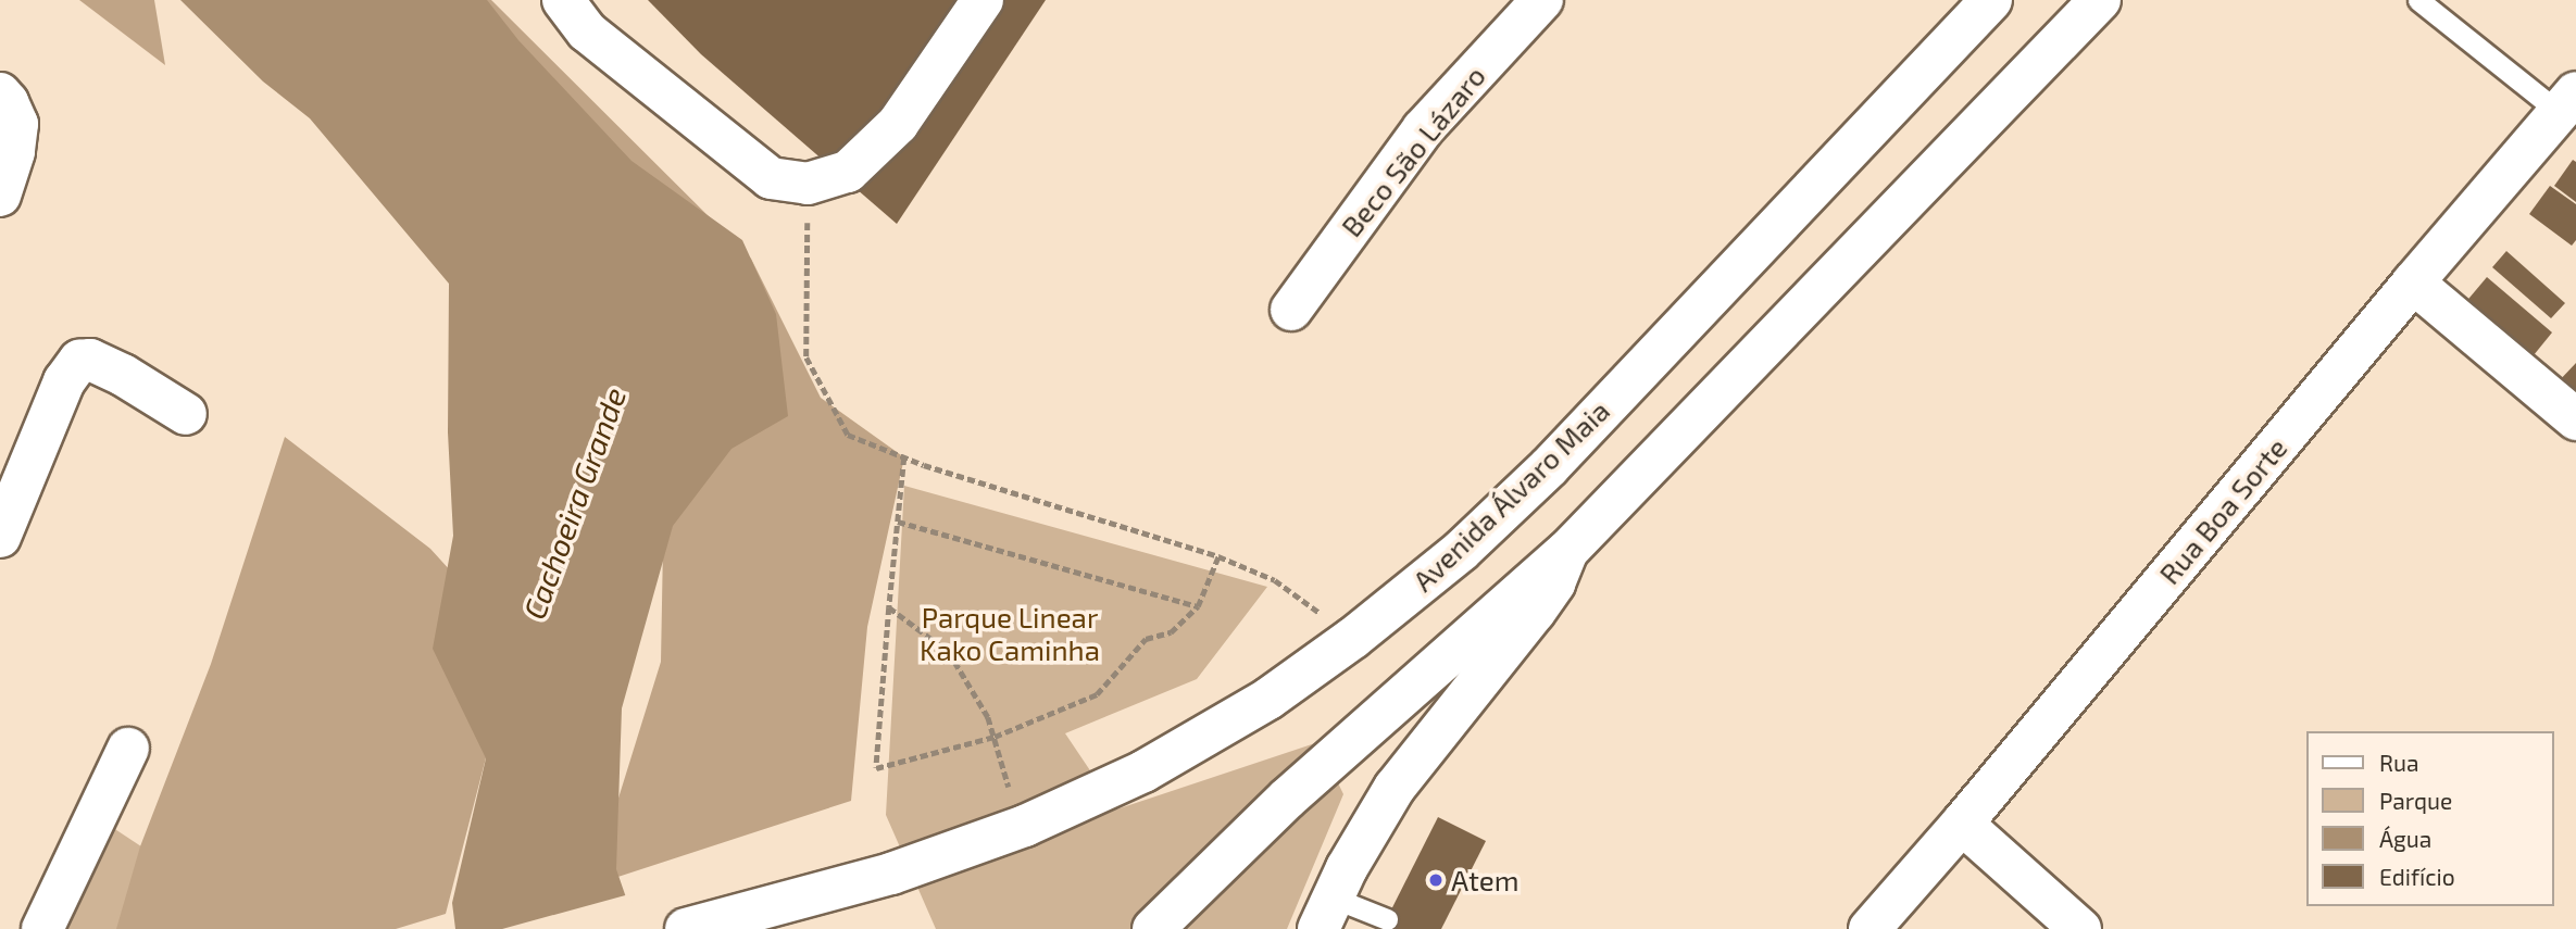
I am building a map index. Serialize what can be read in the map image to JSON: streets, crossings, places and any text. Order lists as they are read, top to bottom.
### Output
{
  "streets": {
    "main road": ["Beco São Lázaro", "Avenida Álvaro Maia", "Rua Boa Sorte"]
  },
  "water": ["Cachoeira Grande"],
  "parks": ["Parque Linear Kako Caminha"],
  "places": ["Atem"],
  "legend": [
    "Rua",
    "Parque",
    "Água",
    "Edifício"
  ]
}
